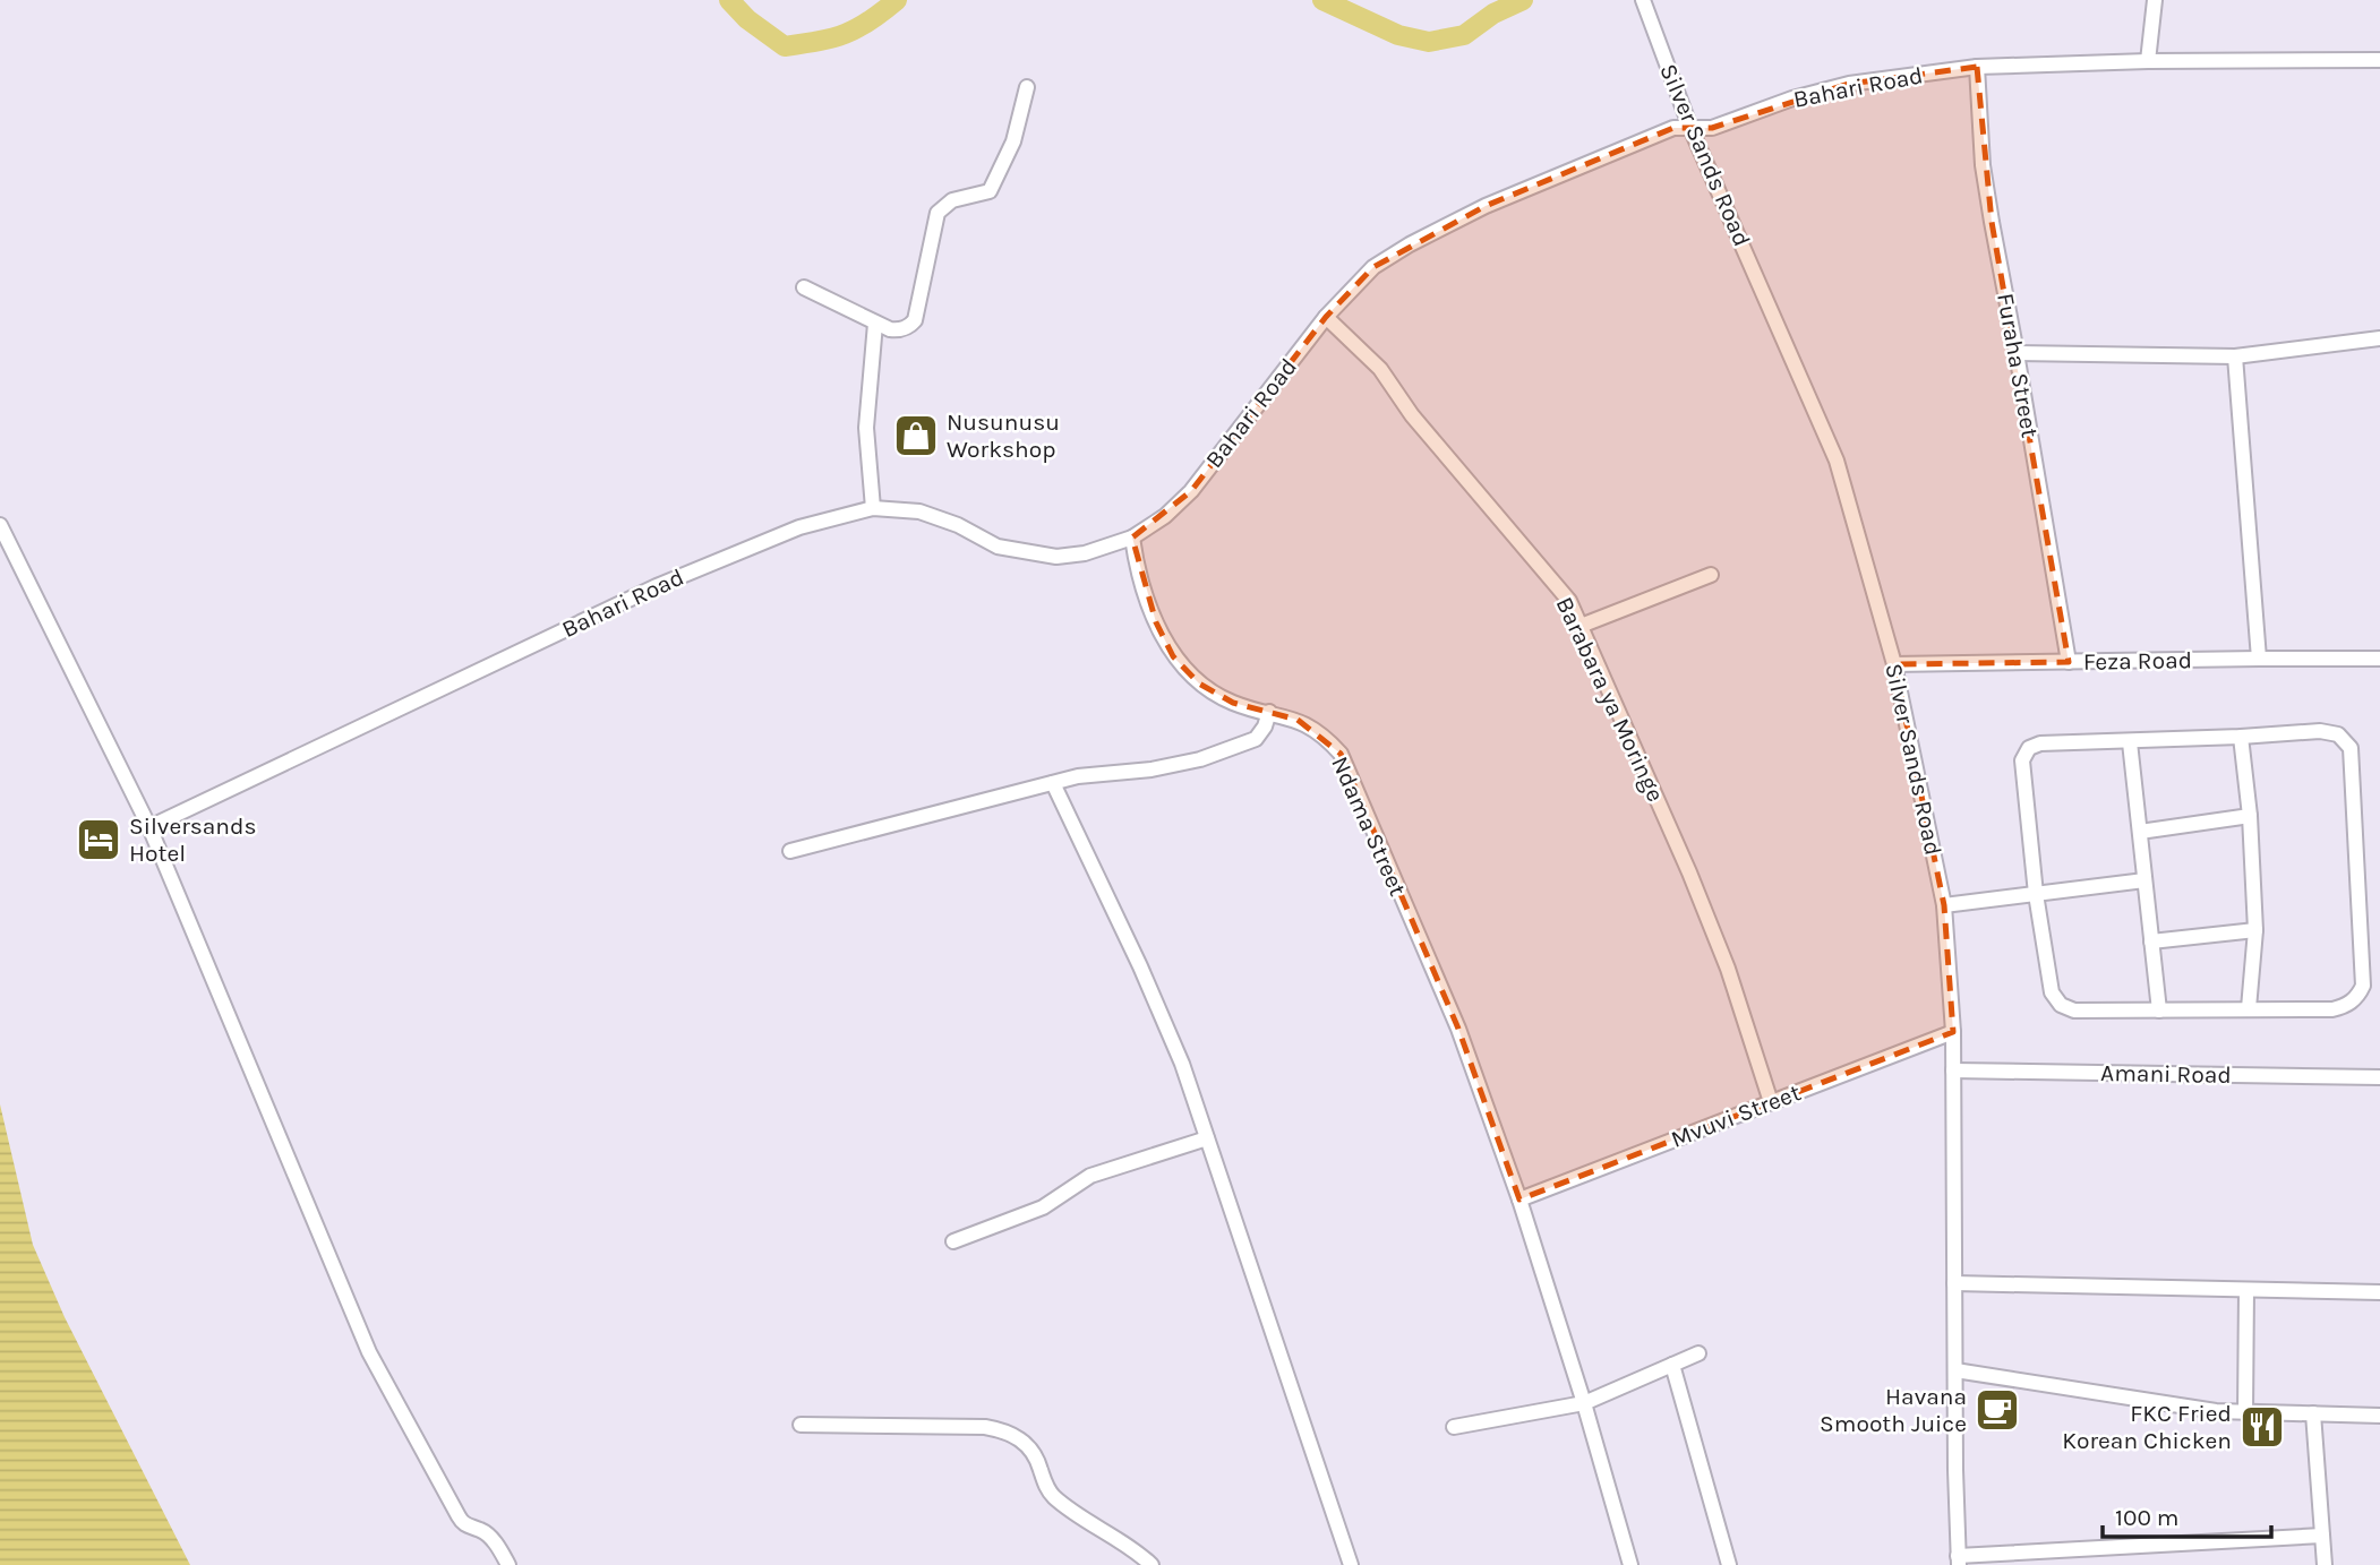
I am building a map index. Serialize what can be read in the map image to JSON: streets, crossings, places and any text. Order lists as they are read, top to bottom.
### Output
{
  "streets": {
    "street": [
      "Bahari Road",
      "Silver Sands Road",
      "Furaha Street",
      "Feza Road",
      "Barabara ya Moringe",
      "Ndama Street",
      "Amani Road",
      "Mvuvi Street"
    ]
  },
  "crossings": [
    ["Bahari Road", "Silver Sands Road"],
    ["Bahari Road", "Furaha Street"],
    ["Bahari Road", "Barabara ya Moringe"],
    ["Bahari Road", "Ndama Street"],
    ["Silver Sands Road", "Feza Road"],
    ["Silver Sands Road", "Amani Road"],
    ["Silver Sands Road", "Mvuvi Street"],
    ["Furaha Street", "Feza Road"],
    ["Barabara ya Moringe", "Mvuvi Street"],
    ["Ndama Street", "Mvuvi Street"]
  ],
  "places": {
    "shop": ["Nusunusu Workshop"],
    "hotel": ["Silversands Hotel"],
    "cafe": ["Havana Smooth Juice"],
    "restaurant": ["FKC Fried Korean Chicken"]
  },
  "scale_bar": "100 m"
}
